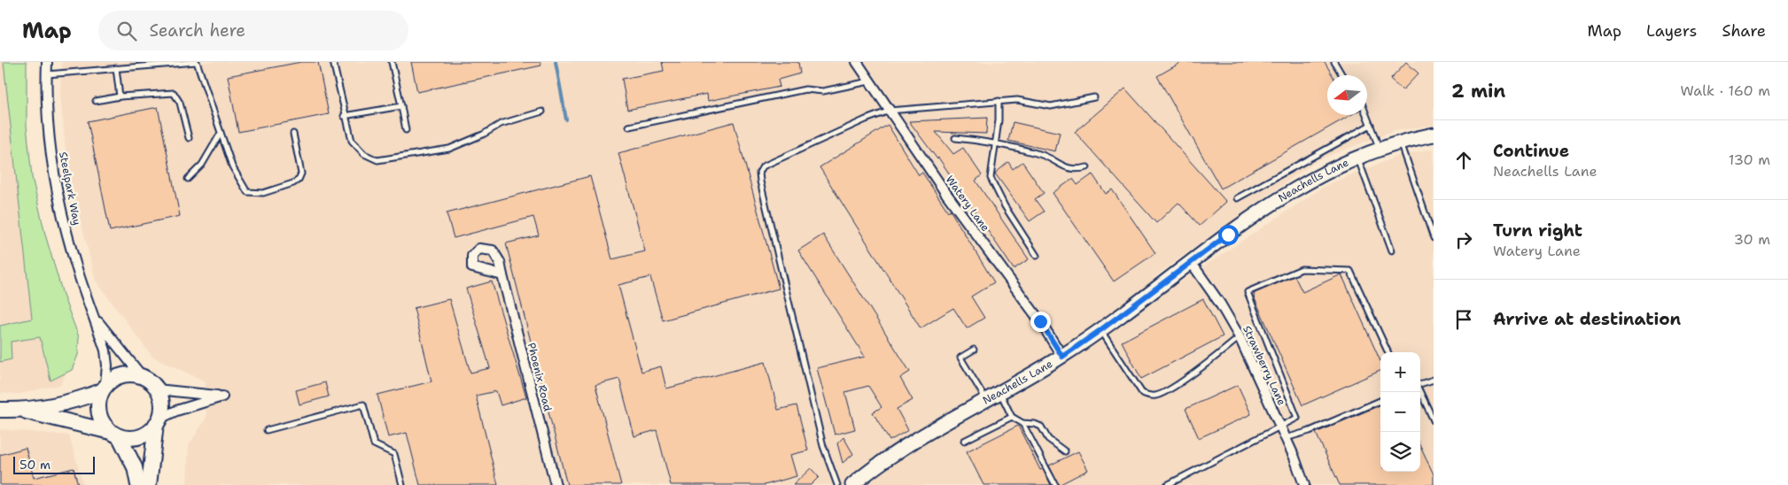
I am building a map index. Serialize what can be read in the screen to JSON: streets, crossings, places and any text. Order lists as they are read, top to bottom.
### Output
{
  "streets": {
    "street": [
      "Neachells Lane",
      "Steelpark Way",
      "Watery Lane",
      "Strawberry Lane",
      "Phoenix Road"
    ]
  },
  "crossings": [
    ["Neachells Lane", "Watery Lane"],
    ["Neachells Lane", "Strawberry Lane"]
  ],
  "scale_bar": "50 m",
  "north": "left",
  "page": {
    "header": "Map",
    "search": "Search here",
    "nav": ["Map", "Layers", "Share"],
    "heading": ["2 min", "Walk · 160 m"],
    "list": [
      ["Continue", "Neachells Lane", "130 m"],
      ["Turn right", "Watery Lane", "30 m"],
      "Arrive at destination"
    ],
    "map_buttons": ["+", "−"],
    "scale": "50 m"
  }
}
